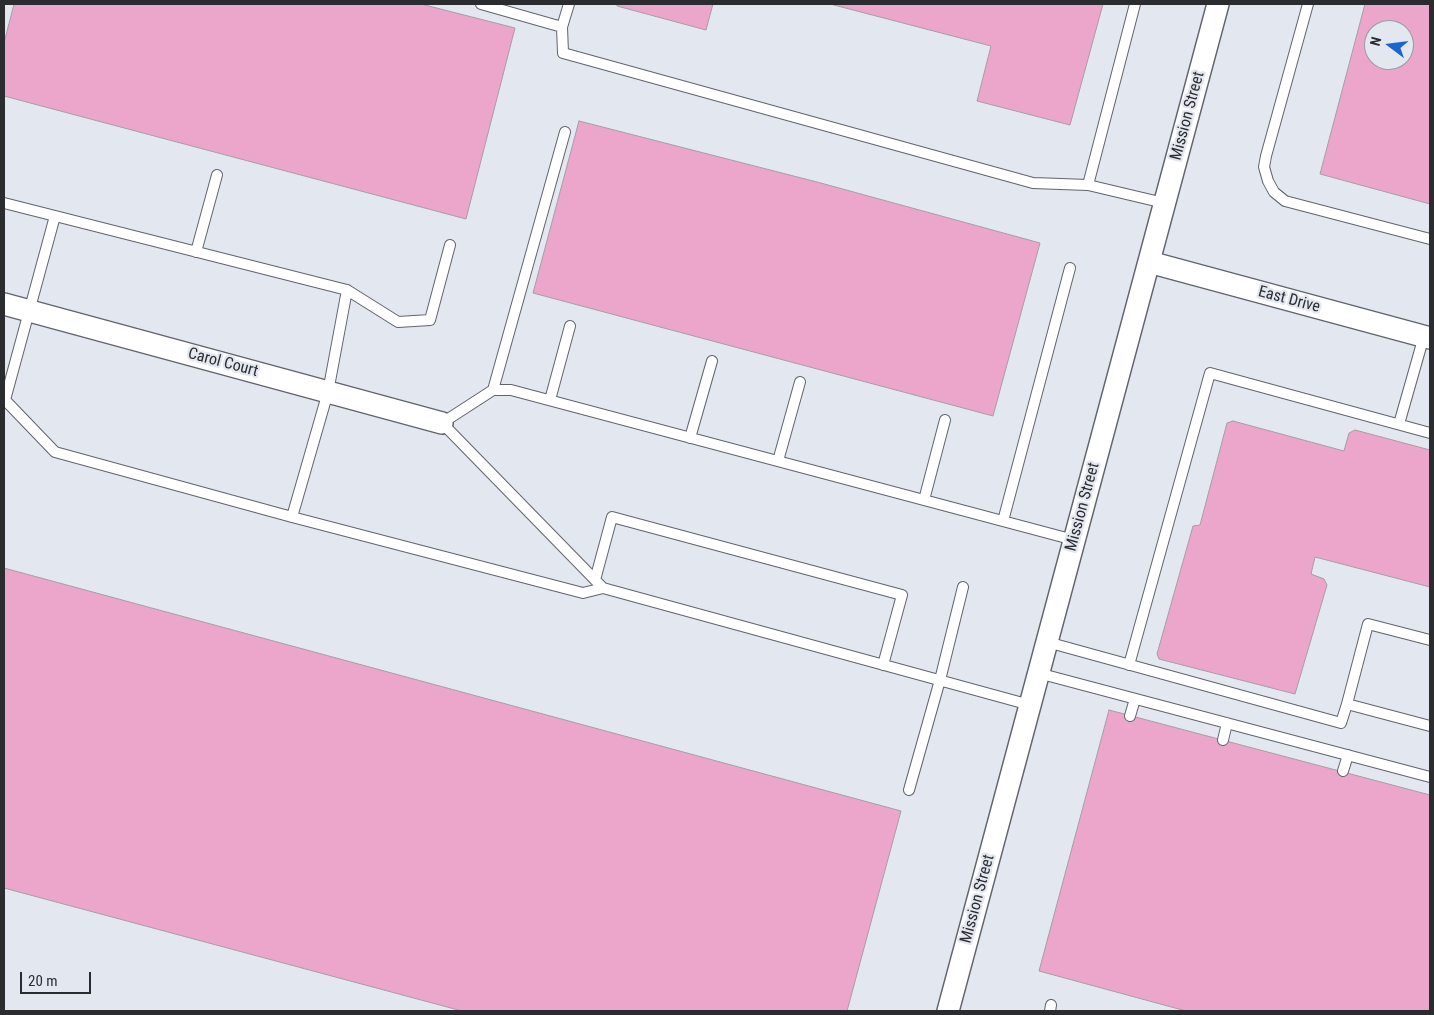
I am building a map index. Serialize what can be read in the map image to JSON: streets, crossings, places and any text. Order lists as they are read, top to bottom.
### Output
{
  "streets": {
    "street": ["Mission Street", "East Drive", "Carol Court"]
  },
  "crossings": [
    ["Mission Street", "East Drive"]
  ],
  "scale_bar": "20 m",
  "north": "left"
}
